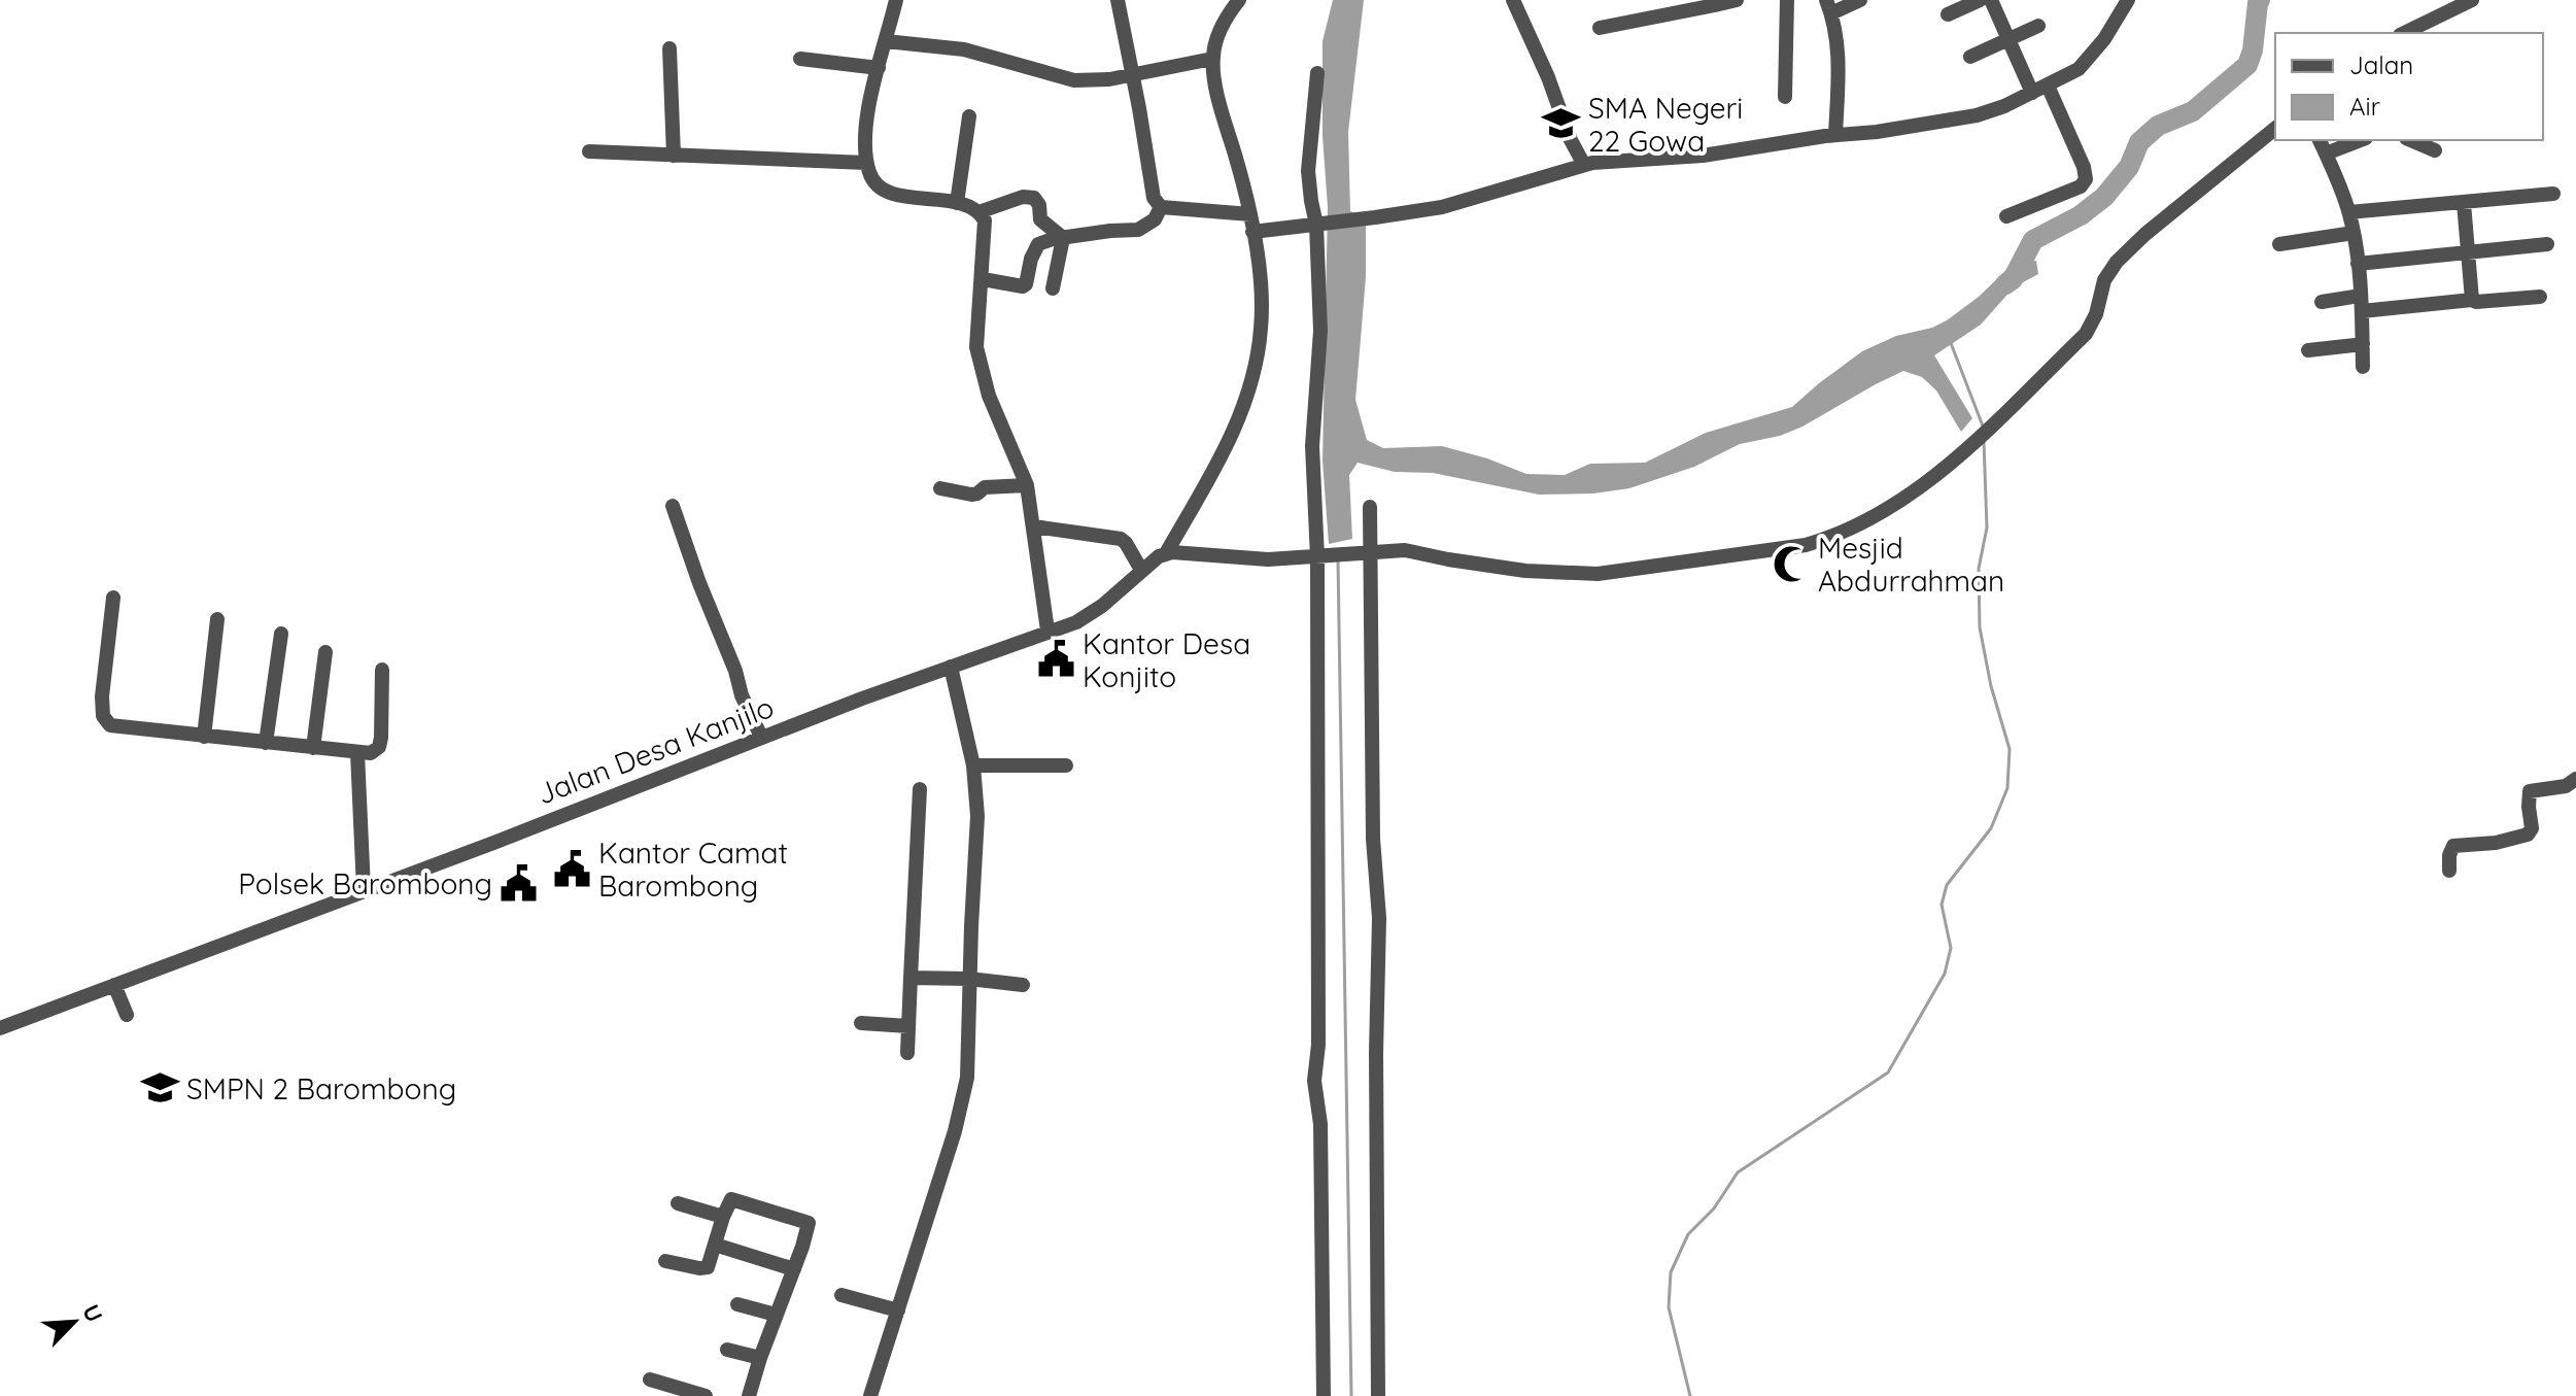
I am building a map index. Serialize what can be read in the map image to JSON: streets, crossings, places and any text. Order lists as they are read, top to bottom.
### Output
{
  "streets": {
    "street": ["Jalan Desa Kanjilo"]
  },
  "places": {
    "school or university": ["SMA Negeri 22 Gowa", "SMPN 2 Barombong"],
    "mosque": ["Mesjid Abdurrahman"],
    "public building": ["Kantor Desa Konjito", "Kantor Camat Barombong", "Polsek Barombong"]
  },
  "legend": ["Jalan", "Air"],
  "north": "top right"
}
